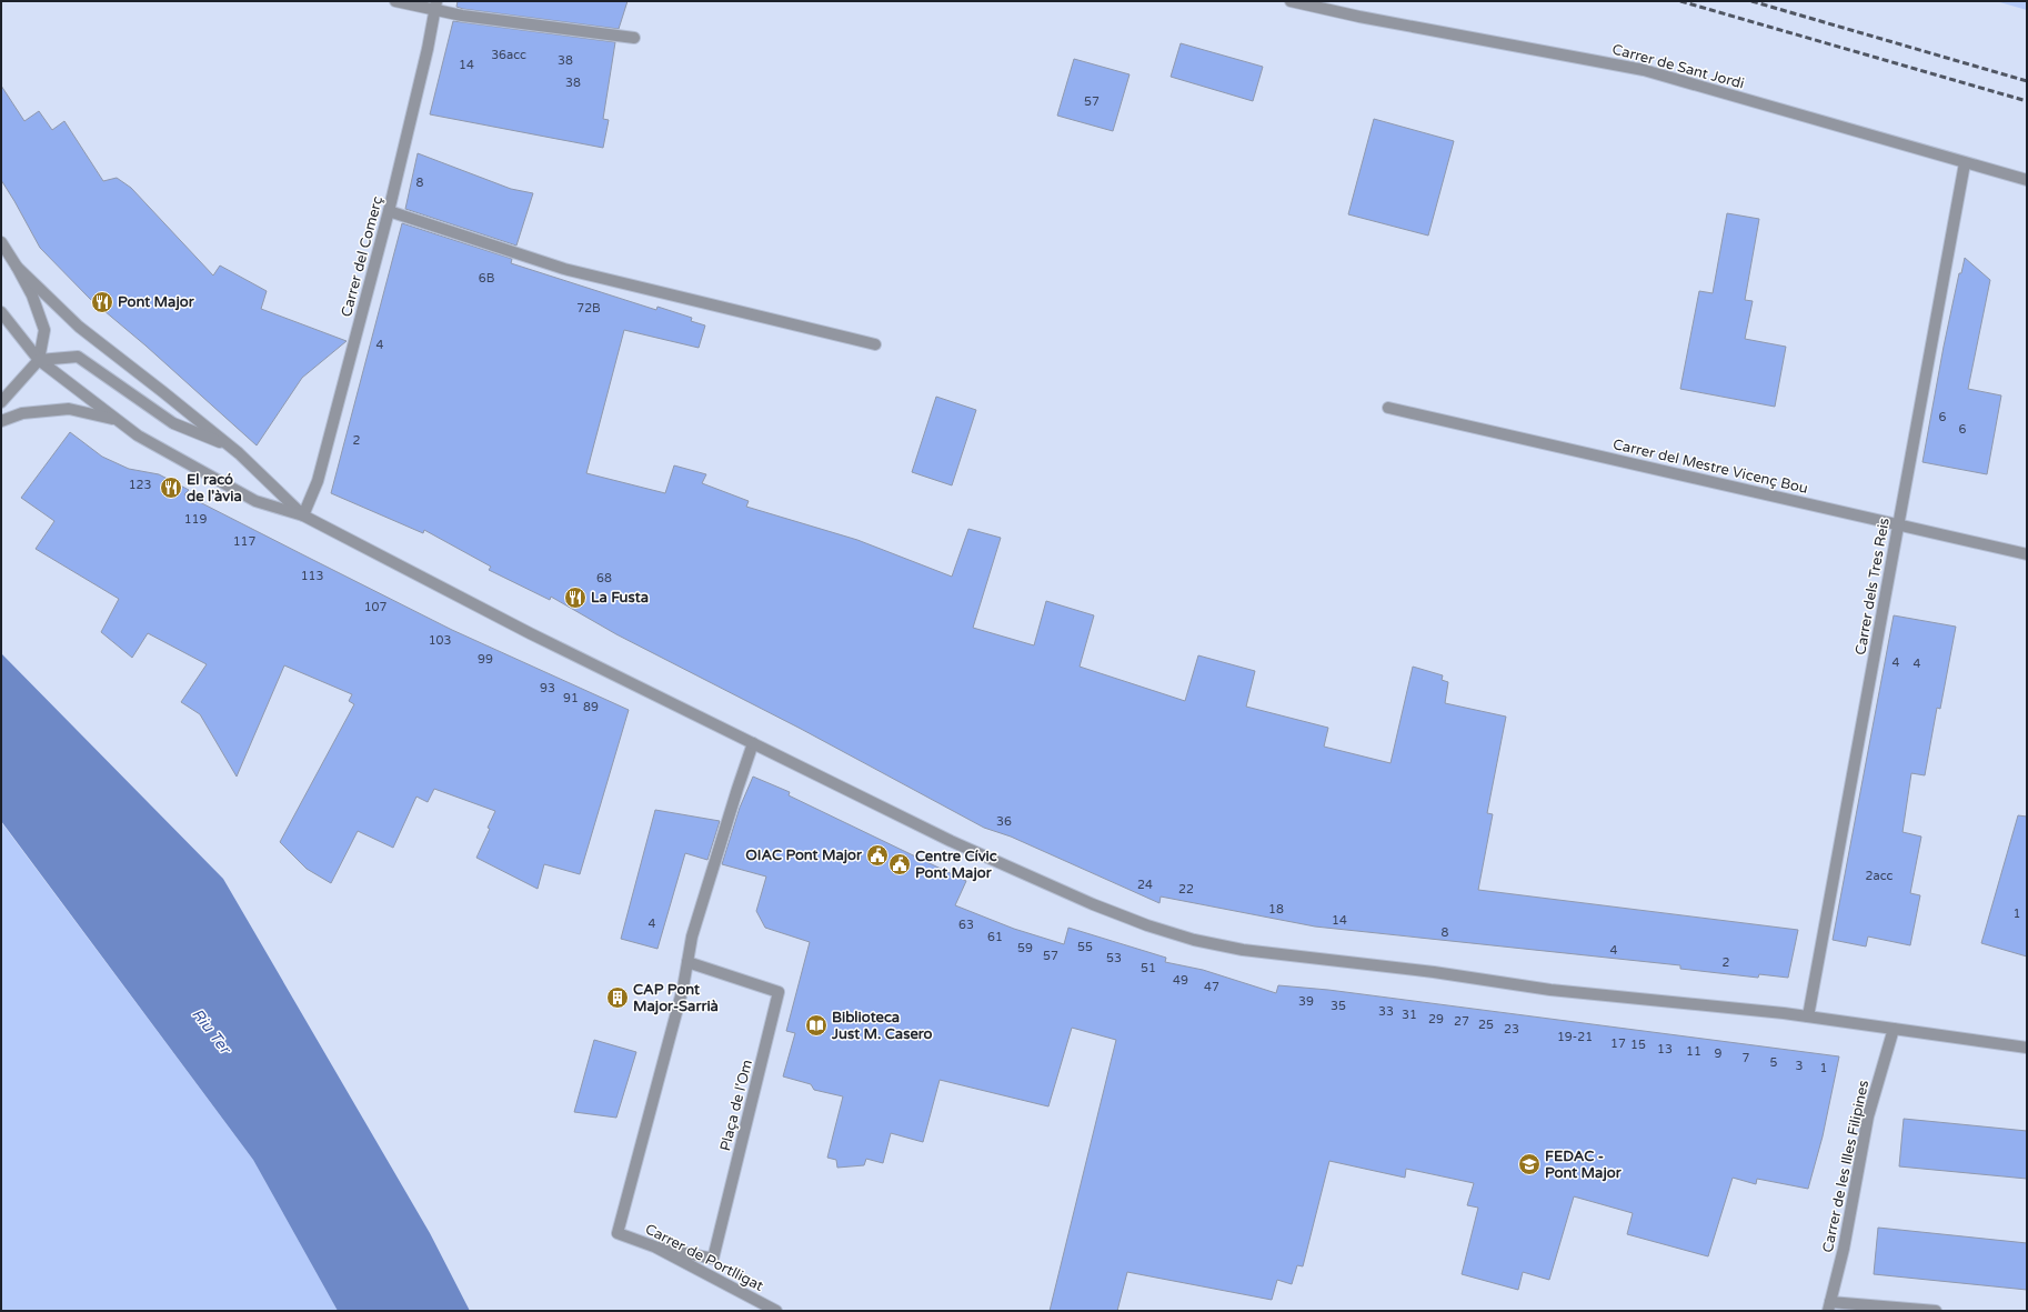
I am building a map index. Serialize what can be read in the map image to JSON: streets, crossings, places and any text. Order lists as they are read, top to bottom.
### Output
{
  "streets": {
    "street": [
      "Carrer de Sant Jordi",
      "Carrer del Comerç",
      "Carrer del Mestre Vicenç Bou",
      "Carrer dels Tres Reis",
      "Plaça de l'Om",
      "Carrer de les Illes Filipines",
      "Carrer de Portlligat"
    ]
  },
  "crossings": [
    ["Carrer de Sant Jordi", "Carrer dels Tres Reis"],
    ["Carrer del Mestre Vicenç Bou", "Carrer dels Tres Reis"],
    ["Plaça de l'Om", "Carrer de Portlligat"]
  ],
  "water": ["Riu Ter"],
  "places": {
    "restaurant": ["Pont Major", "El racó de l'àvia", "La Fusta"],
    "public building": ["OIAC Pont Major", "Centre Cívic Pont Major"],
    "building": ["CAP Pont Major-Sarrià"],
    "library": ["Biblioteca Just M. Casero"],
    "school or university": ["FEDAC - Pont Major"]
  },
  "house_numbers": [
    "36acc",
    "38",
    "14",
    "38",
    "57",
    "8",
    "6B",
    "72B",
    "4",
    "6",
    "6",
    "2",
    "123",
    "119",
    "117",
    "113",
    "68",
    "107",
    "103",
    "99",
    "4",
    "4",
    "93",
    "91",
    "89",
    "36",
    "2acc",
    "24",
    "22",
    "18",
    "1",
    "14",
    "4",
    "63",
    "8",
    "61",
    "55",
    "59",
    "4",
    "57",
    "53",
    "2",
    "51",
    "49",
    "47",
    "39",
    "35",
    "33",
    "31",
    "29",
    "27",
    "25",
    "23",
    "19-21",
    "17",
    "15",
    "13",
    "11",
    "9",
    "7",
    "5",
    "3",
    "1"
  ]
}
